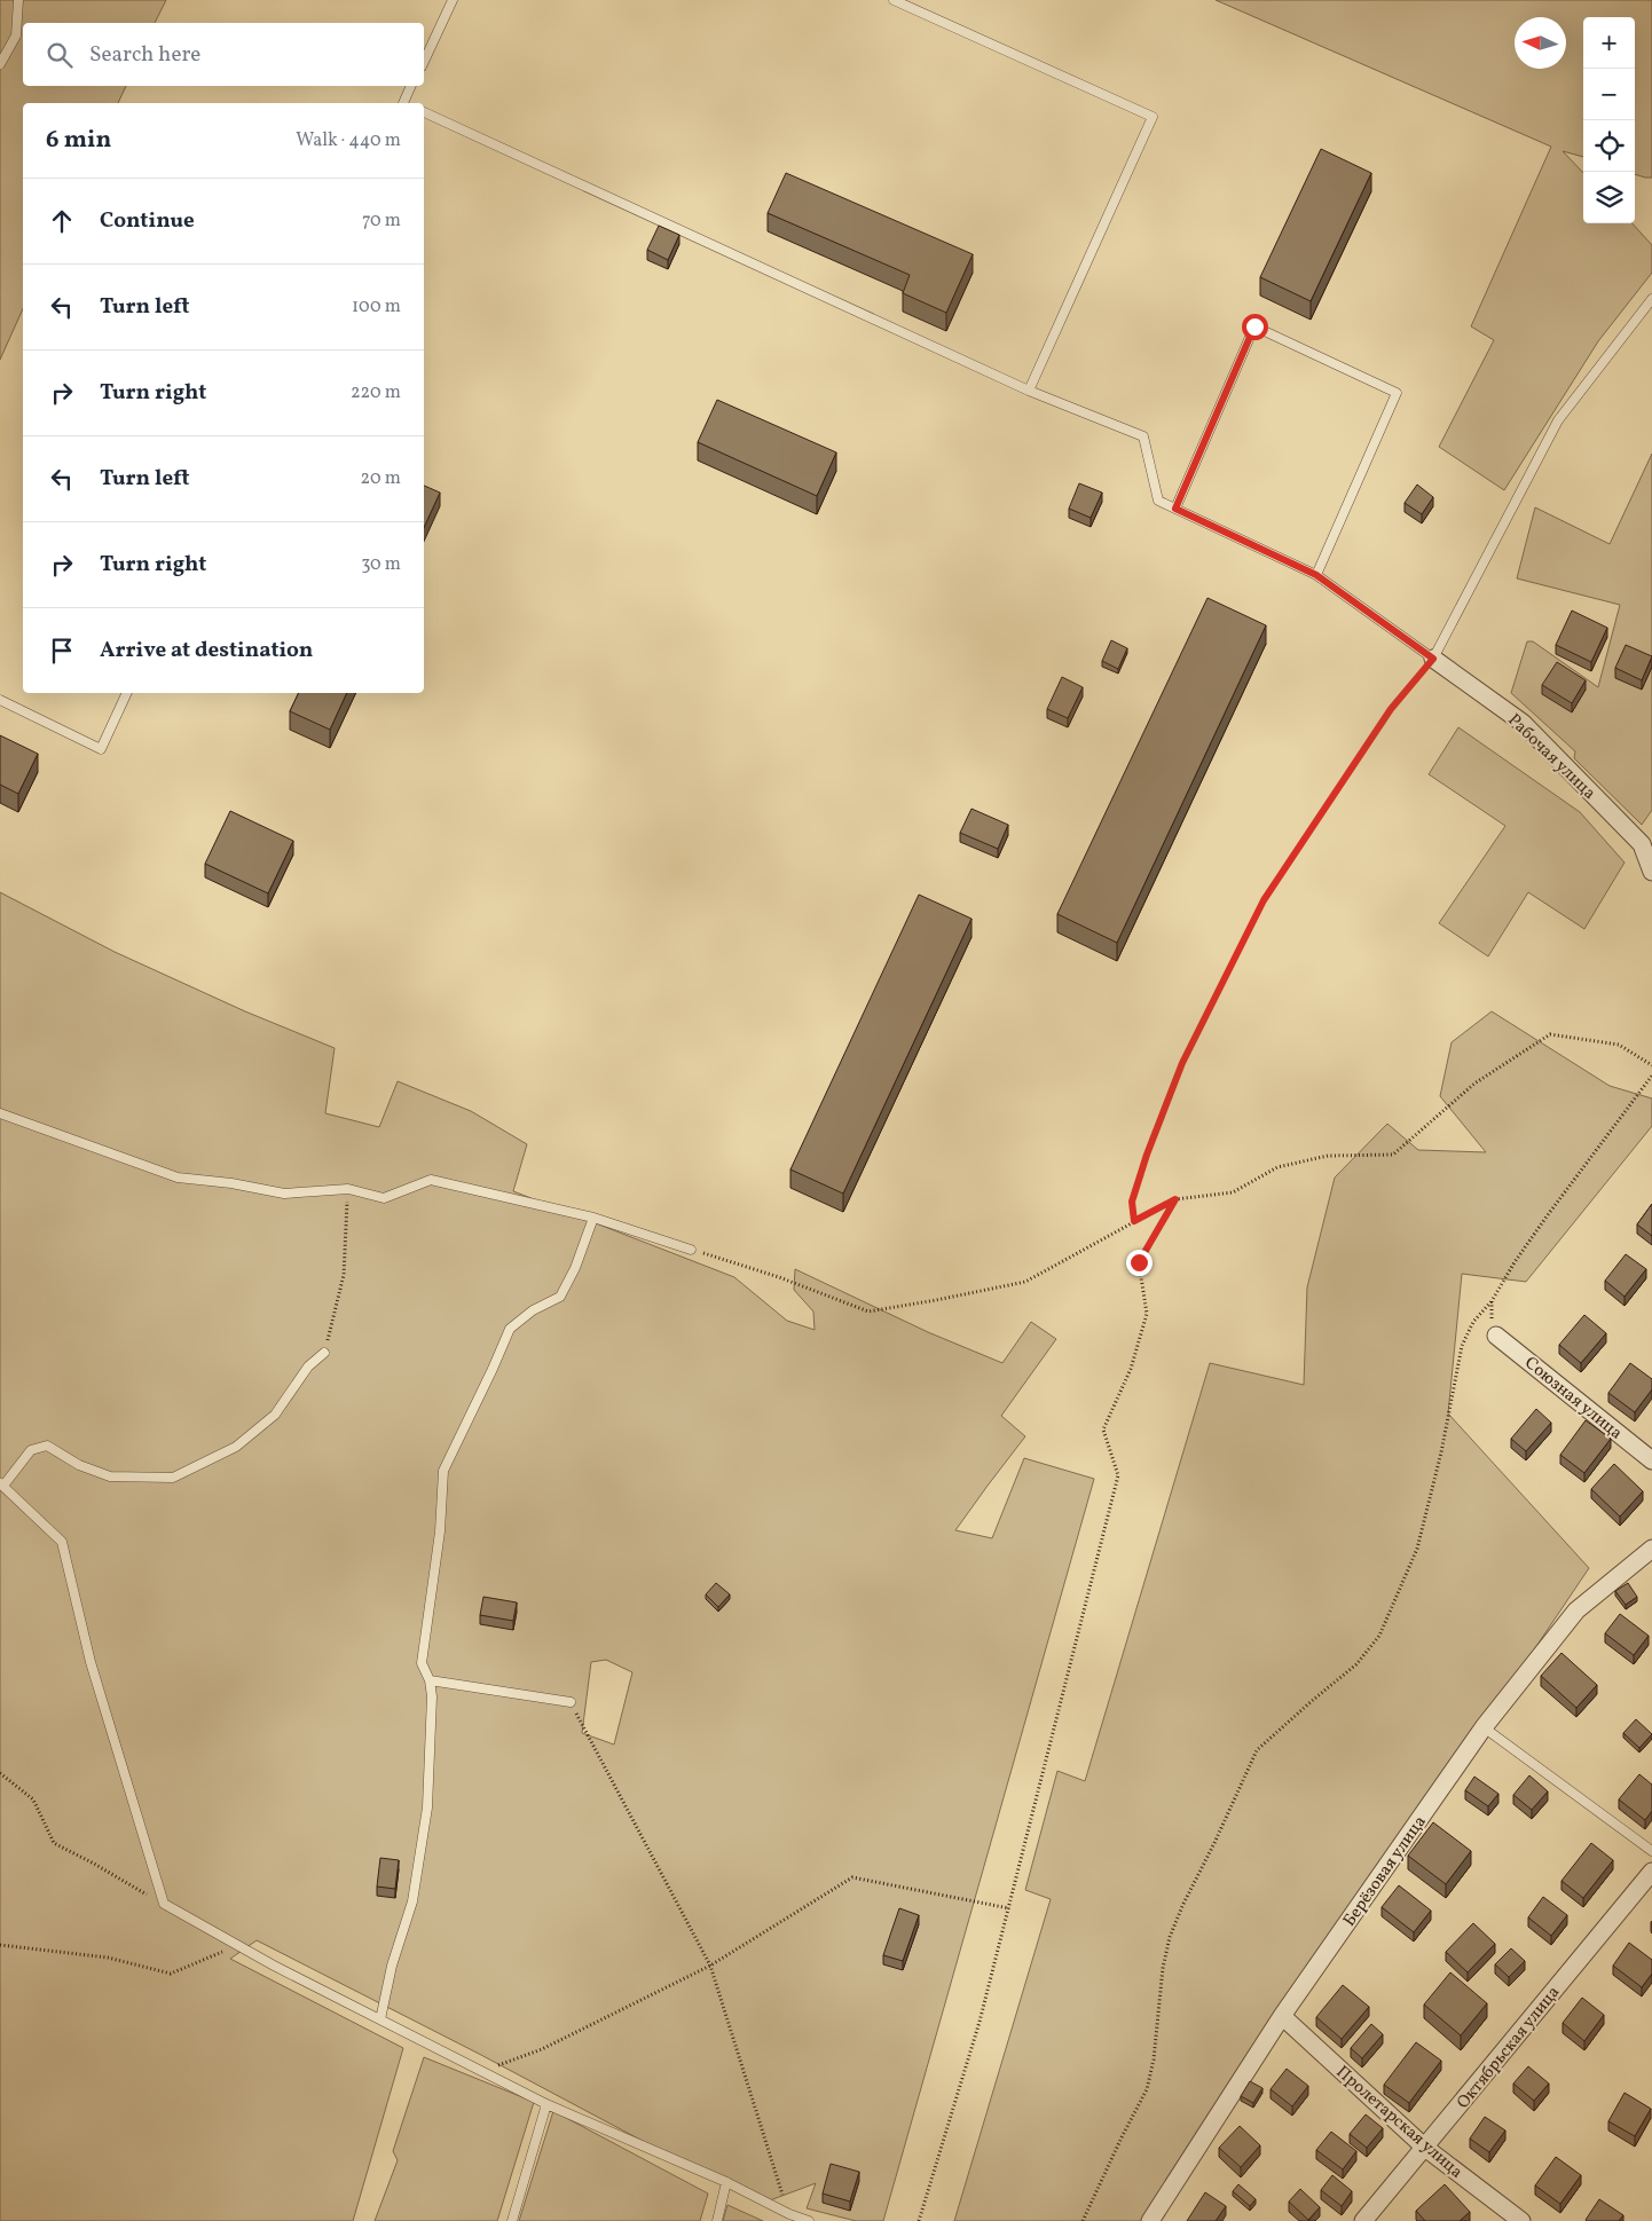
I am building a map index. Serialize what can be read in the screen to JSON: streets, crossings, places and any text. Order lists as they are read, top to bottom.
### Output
{
  "streets": {
    "street": [
      "Рабочая улица",
      "Союзная улица",
      "Берёзовая улица",
      "Октябрьская улица",
      "Пролетарская улица"
    ]
  },
  "crossings": [
    ["Берёзовая улица", "Пролетарская улица"],
    ["Октябрьская улица", "Пролетарская улица"]
  ],
  "north": "left",
  "page": {
    "map_buttons": ["+", "−"],
    "search": "Search here",
    "heading": ["6 min", "Walk · 440 m"],
    "list": [
      ["Continue", "70 m"],
      ["Turn left", "100 m"],
      ["Turn right", "220 m"],
      ["Turn left", "20 m"],
      ["Turn right", "30 m"],
      "Arrive at destination"
    ]
  }
}
